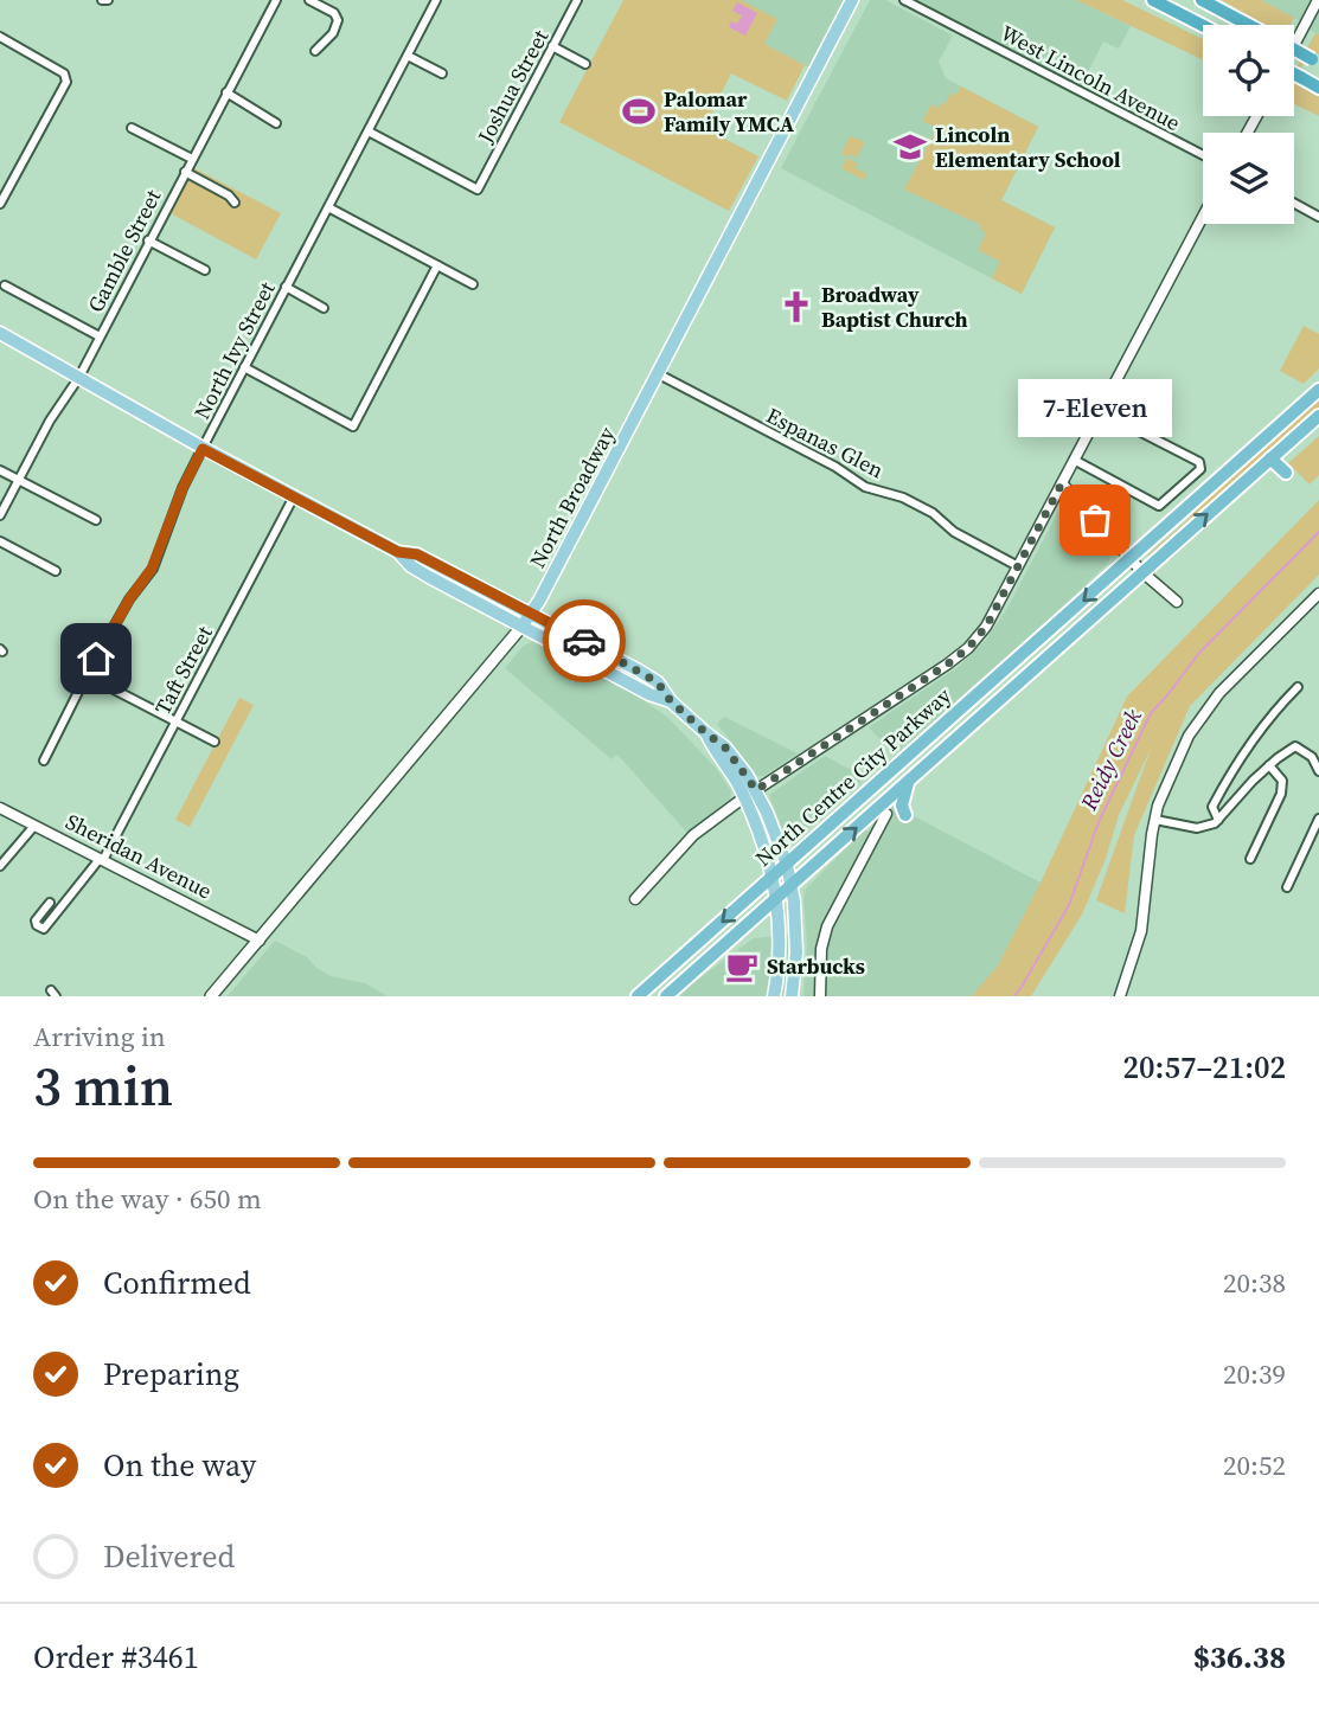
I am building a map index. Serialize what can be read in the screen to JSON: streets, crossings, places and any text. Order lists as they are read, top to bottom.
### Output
{
  "streets": {
    "highway": ["North Centre City Parkway"],
    "main road": ["North Broadway"],
    "street": [
      "West Lincoln Avenue",
      "Joshua Street",
      "Gamble Street",
      "North Ivy Street",
      "Espanas Glen",
      "Taft Street",
      "Sheridan Avenue"
    ]
  },
  "crossings": [
    ["Joshua Street", "North Ivy Street"],
    ["Espanas Glen", "North Broadway"],
    ["North Broadway", "Sheridan Avenue"],
    ["Taft Street", "Sheridan Avenue"]
  ],
  "water": ["Reidy Creek"],
  "places": {
    "sports": ["Palomar Family YMCA"],
    "school or university": ["Lincoln Elementary School"],
    "church": ["Broadway Baptist Church"],
    "other": ["7-Eleven"],
    "cafe": ["Starbucks"]
  },
  "page": {
    "bubble": "7-Eleven",
    "heading": ["3 min", "Arriving in", "20:57–21:02"],
    "panel": ["Order #3461", "$36.38"],
    "bar": "On the way · 650 m",
    "list": [
      ["Confirmed", "20:38"],
      ["Preparing", "20:39"],
      ["On the way", "20:52"],
      "Delivered"
    ]
  }
}
